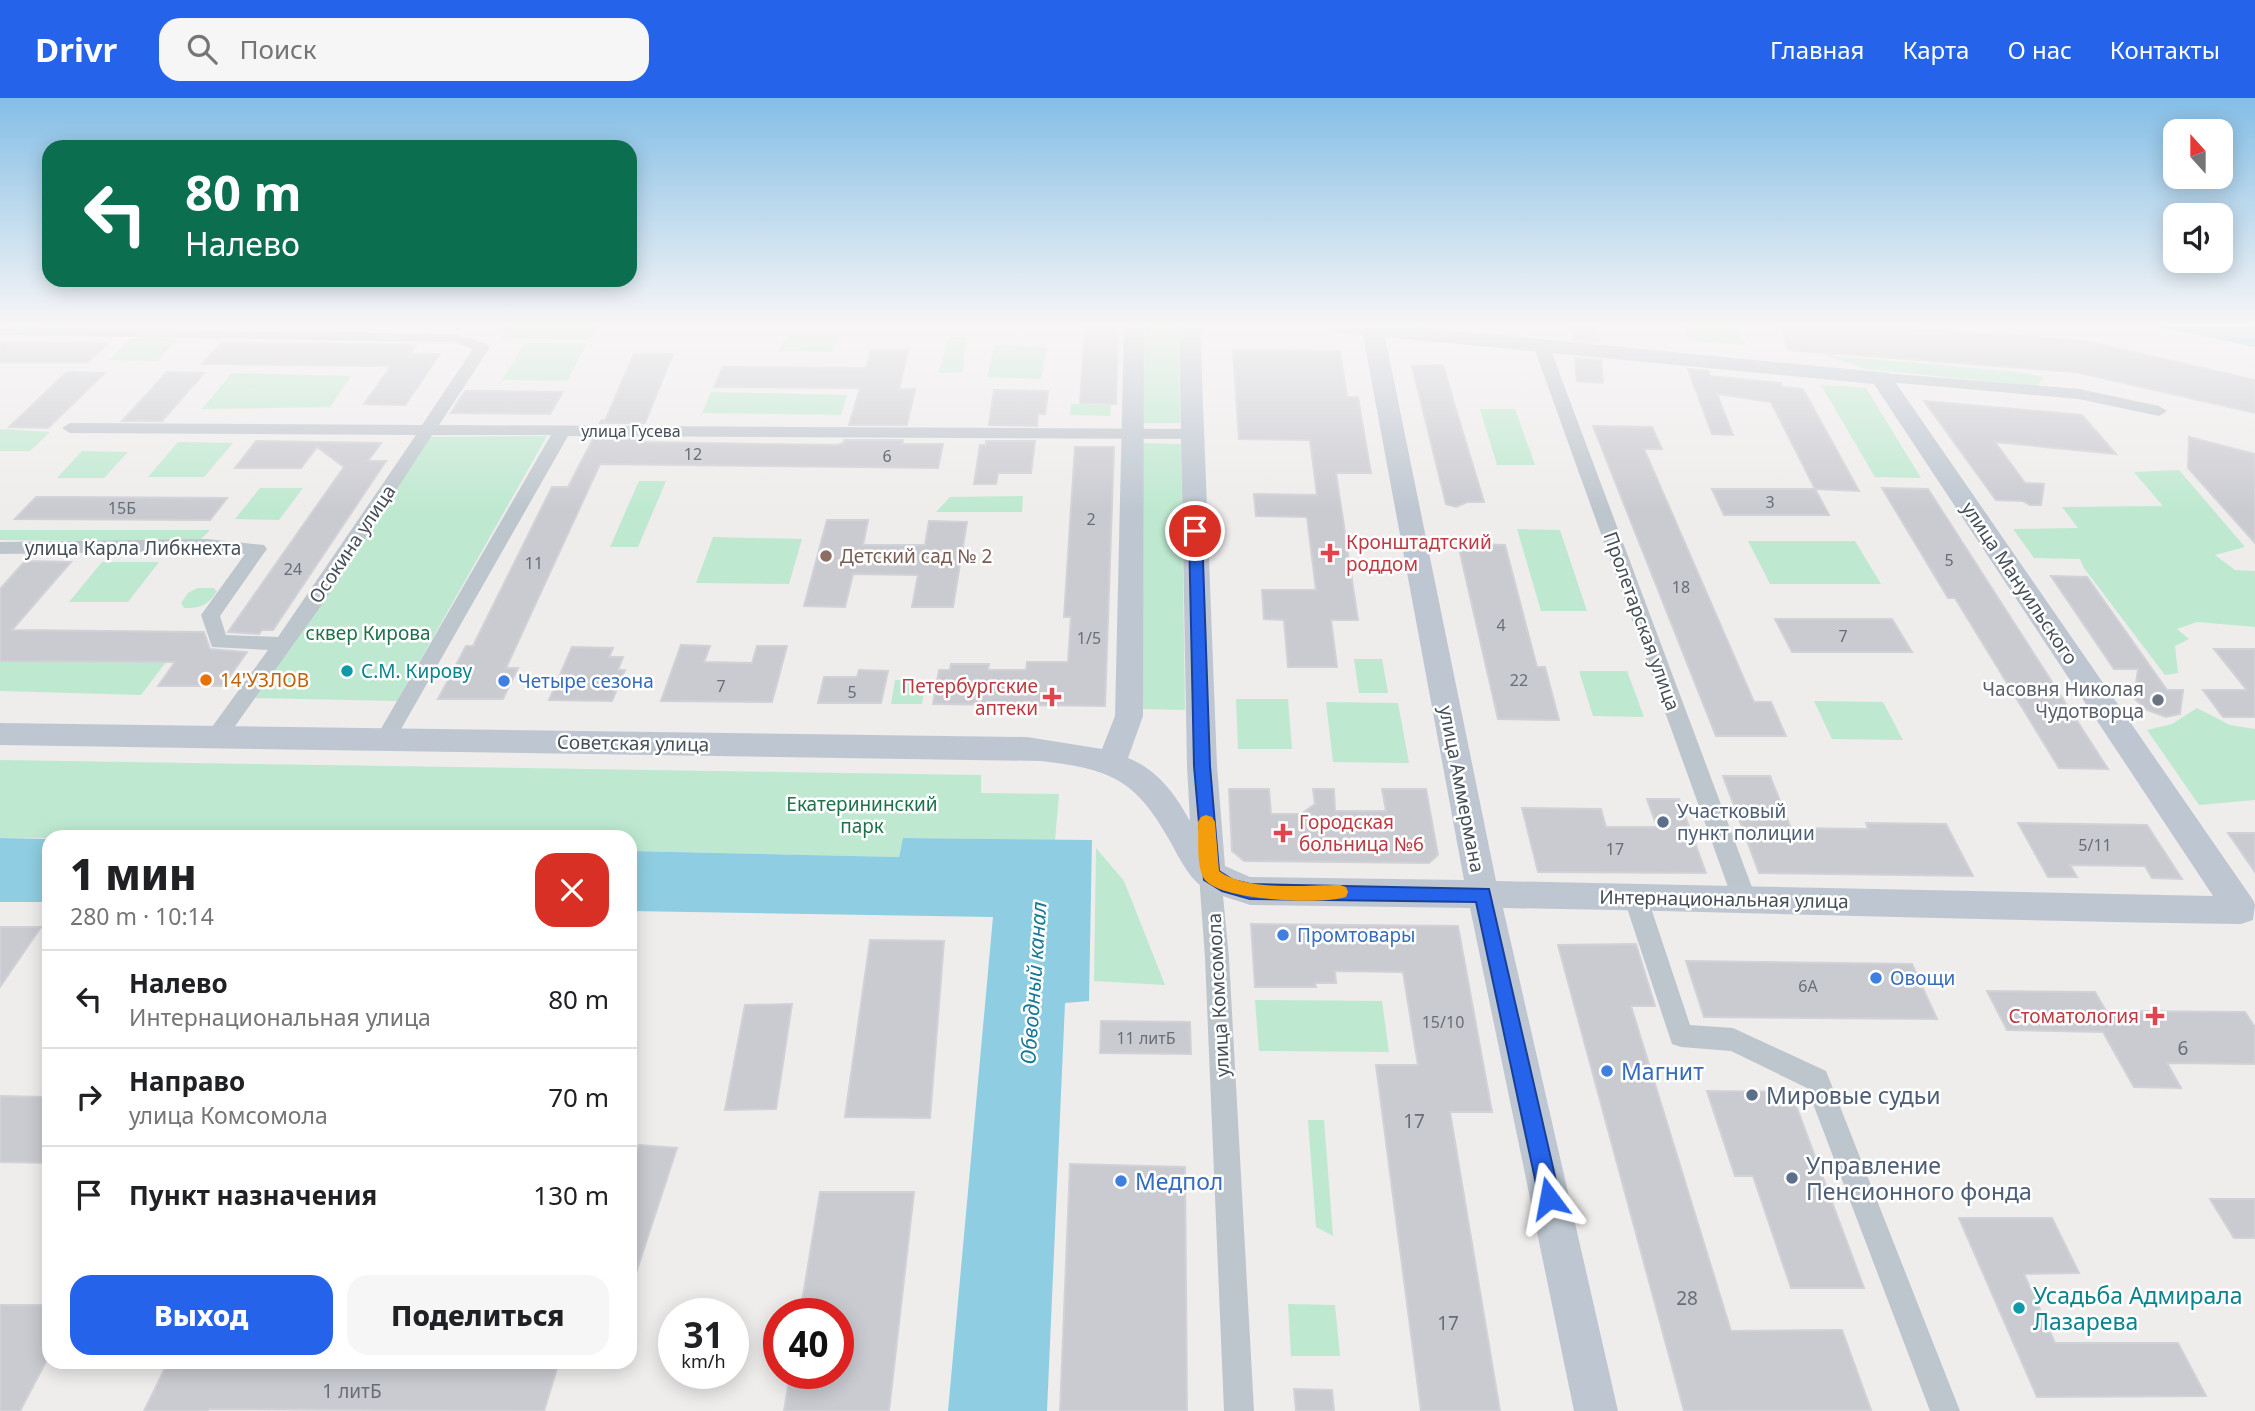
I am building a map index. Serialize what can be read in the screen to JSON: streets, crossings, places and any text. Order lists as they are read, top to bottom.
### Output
{
  "streets": {
    "street": [
      "улица Гусева",
      "Осокина улица",
      "улица Карла Либкнехта",
      "улица Мануильского",
      "Пролетарская улица",
      "Советская улица",
      "улица Аммермана",
      "Интернациональная улица",
      "улица Комсомола"
    ]
  },
  "crossings": [
    ["улица Гусева", "Осокина улица"],
    ["улица Гусева", "улица Комсомола"],
    ["Осокина улица", "улица Карла Либкнехта"],
    ["Осокина улица", "Советская улица"],
    ["улица Мануильского", "Интернациональная улица"],
    ["Пролетарская улица", "Интернациональная улица"],
    ["Советская улица", "Интернациональная улица"],
    ["Советская улица", "улица Комсомола"],
    ["улица Аммермана", "Интернациональная улица"],
    ["Интернациональная улица", "улица Комсомола"]
  ],
  "water": ["Обводный канал"],
  "parks": ["сквер Кирова", "Екатерининский парк"],
  "places": {
    "health": [
      "Кронштадтский роддом",
      "Петербургские аптеки",
      "Городская больница №6",
      "Стоматология"
    ],
    "other": [
      "Детский сад № 2",
      "С.М. Кирову",
      "14'УЗЛОВ",
      "Четыре сезона",
      "Часовня Николая Чудотворца",
      "Участковый пункт полиции",
      "Промтовары",
      "Овощи",
      "Магнит",
      "Мировые судьи",
      "Управление Пенсионного фонда",
      "Медпол",
      "Усадьба Адмирала Лазарева"
    ]
  },
  "house_numbers": [
    "12",
    "6",
    "3",
    "15Б",
    "2",
    "5",
    "11",
    "24",
    "18",
    "4",
    "7",
    "1/5",
    "22",
    "7",
    "5",
    "5/11",
    "17",
    "6А",
    "15/10",
    "11 литБ",
    "6",
    "17",
    "28",
    "17",
    "1 литБ"
  ],
  "north": "top",
  "page": {
    "header": "Drivr",
    "search": "Поиск",
    "nav": [
      "Главная",
      "Карта",
      "О нас",
      "Контакты"
    ],
    "turn": ["80 m", "Налево"],
    "heading": ["1 мин", "280 m · 10:14"],
    "list": [
      {
        "name": "Налево",
        "note": "Интернациональная улица",
        "value": "80 m"
      },
      {
        "name": "Направо",
        "note": "улица Комсомола",
        "value": "70 m"
      },
      {
        "name": "Пункт назначения",
        "value": "130 m"
      }
    ],
    "buttons": ["Выход", "Поделиться"],
    "speed": "31 km/h",
    "limit": "40"
  }
}
